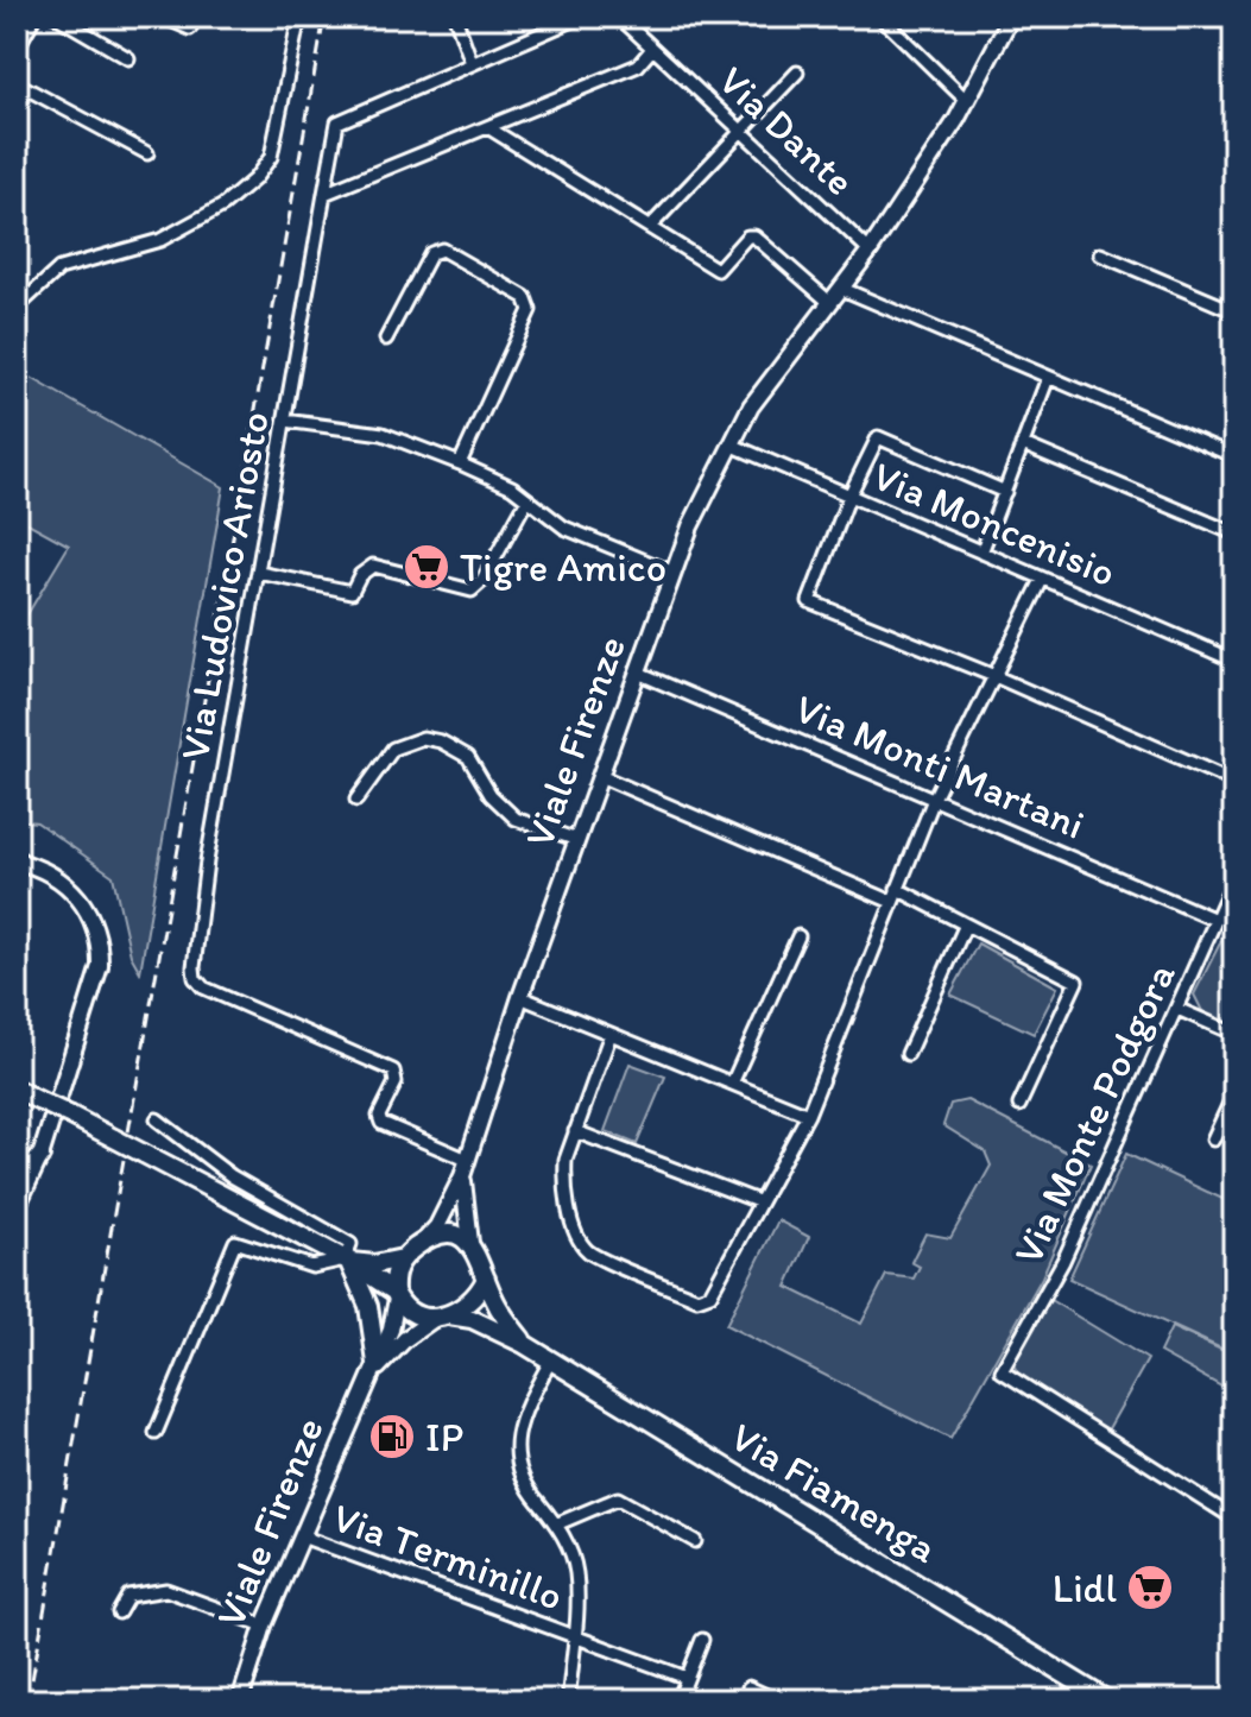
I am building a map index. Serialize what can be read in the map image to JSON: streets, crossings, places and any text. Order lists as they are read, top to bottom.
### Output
{
  "streets": {
    "main road": ["Viale Firenze", "Via Fiamenga"],
    "street": [
      "Via Dante",
      "Via Moncenisio",
      "Via Ludovico Ariosto",
      "Via Monti Martani",
      "Via Monte Podgora",
      "Via Terminillo"
    ]
  },
  "crossings": [
    ["Via Dante", "Viale Firenze"],
    ["Via Moncenisio", "Viale Firenze"],
    ["Via Ludovico Ariosto", "Viale Firenze"],
    ["Viale Firenze", "Via Monti Martani"],
    ["Viale Firenze", "Via Fiamenga"],
    ["Viale Firenze", "Via Terminillo"],
    ["Via Monti Martani", "Via Monte Podgora"],
    ["Via Fiamenga", "Via Terminillo"]
  ],
  "places": {
    "supermarket": ["Tigre Amico", "Lidl"],
    "fuel station": ["IP"]
  }
}
